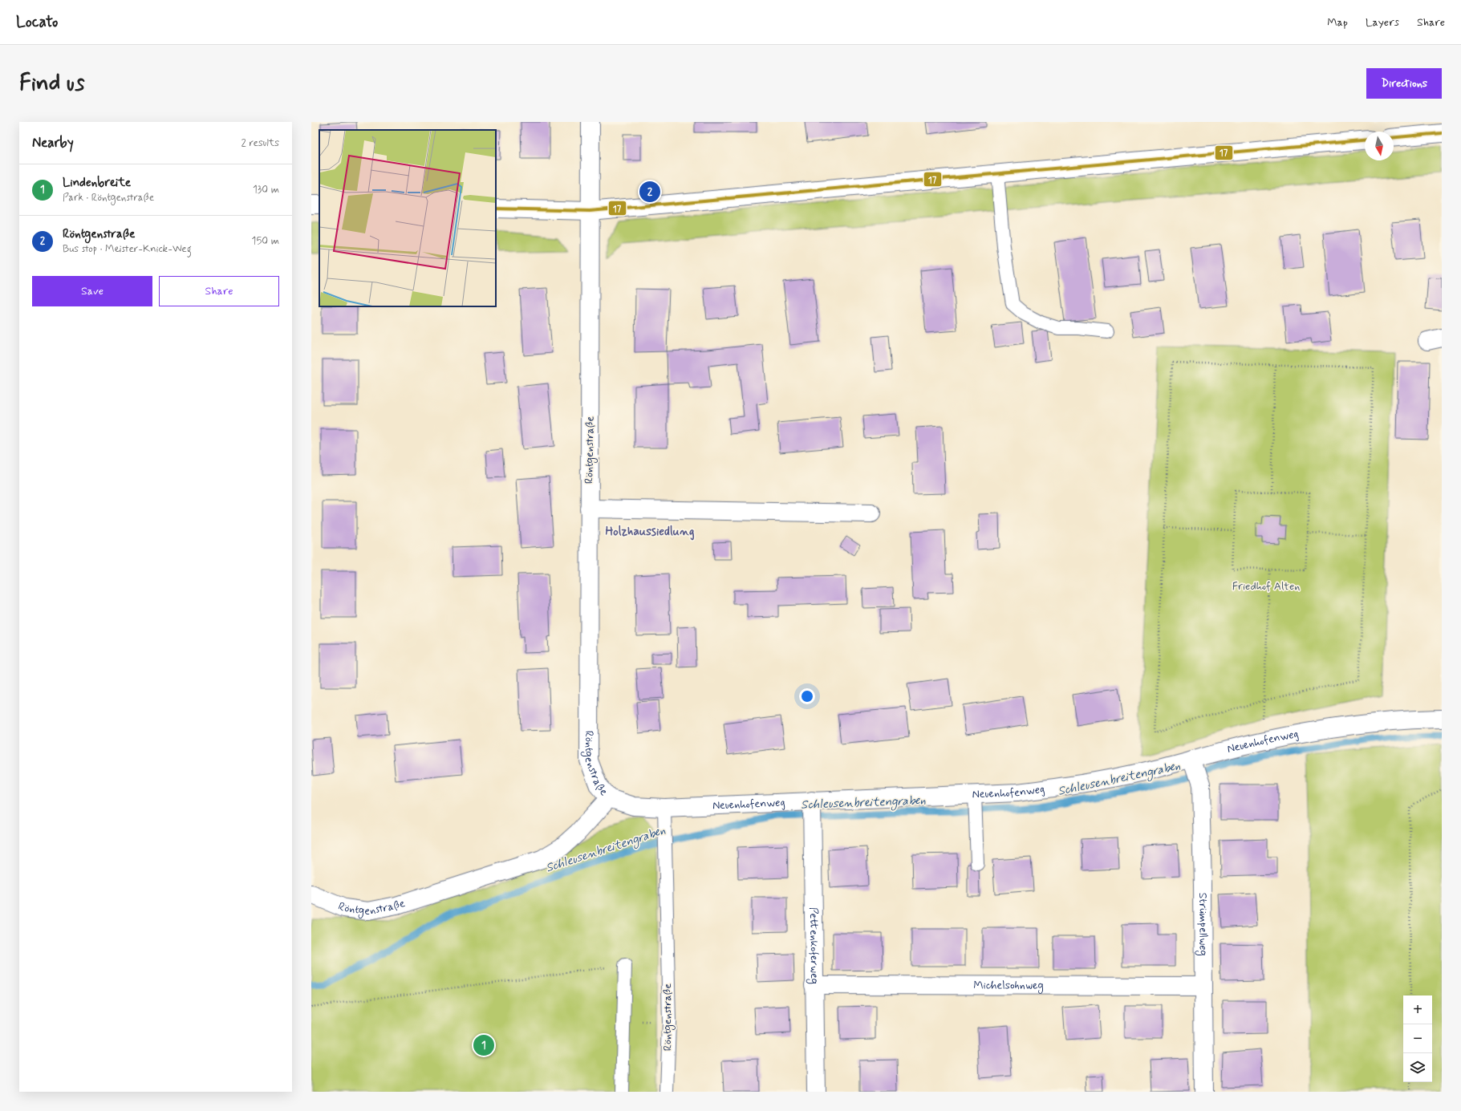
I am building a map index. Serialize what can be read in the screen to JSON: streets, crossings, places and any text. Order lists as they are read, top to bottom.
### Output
{
  "streets": {
    "street": [
      "Röntgenstraße",
      "Neuenhofenweg",
      "Strümpellweg",
      "Pettenkoferweg",
      "Michelsohnweg"
    ]
  },
  "crossings": [
    ["Röntgenstraße", "Neuenhofenweg"],
    ["Neuenhofenweg", "Strümpellweg"],
    ["Neuenhofenweg", "Pettenkoferweg"],
    ["Strümpellweg", "Michelsohnweg"],
    ["Pettenkoferweg", "Michelsohnweg"]
  ],
  "districts": ["Holzhaussiedlung"],
  "water": ["Schleusenbreitengraben"],
  "parks": ["Friedhof Alten"],
  "lines": ["transit line 17"],
  "north": "bottom",
  "page": {
    "header": "Locato",
    "nav": ["Map", "Layers", "Share"],
    "buttons": [
      "Directions",
      ["Save", "Share"]
    ],
    "title": "Find us",
    "heading": ["Nearby", "2 results"],
    "list": [
      {
        "mark": "1",
        "name": "Lindenbreite",
        "note": "Park · Röntgenstraße",
        "value": "130 m"
      },
      {
        "mark": "2",
        "name": "Röntgenstraße",
        "note": "Bus stop · Meister-Knick-Weg",
        "value": "150 m"
      }
    ],
    "pins": ["2", "1"],
    "map_buttons": ["+", "−"]
  }
}
